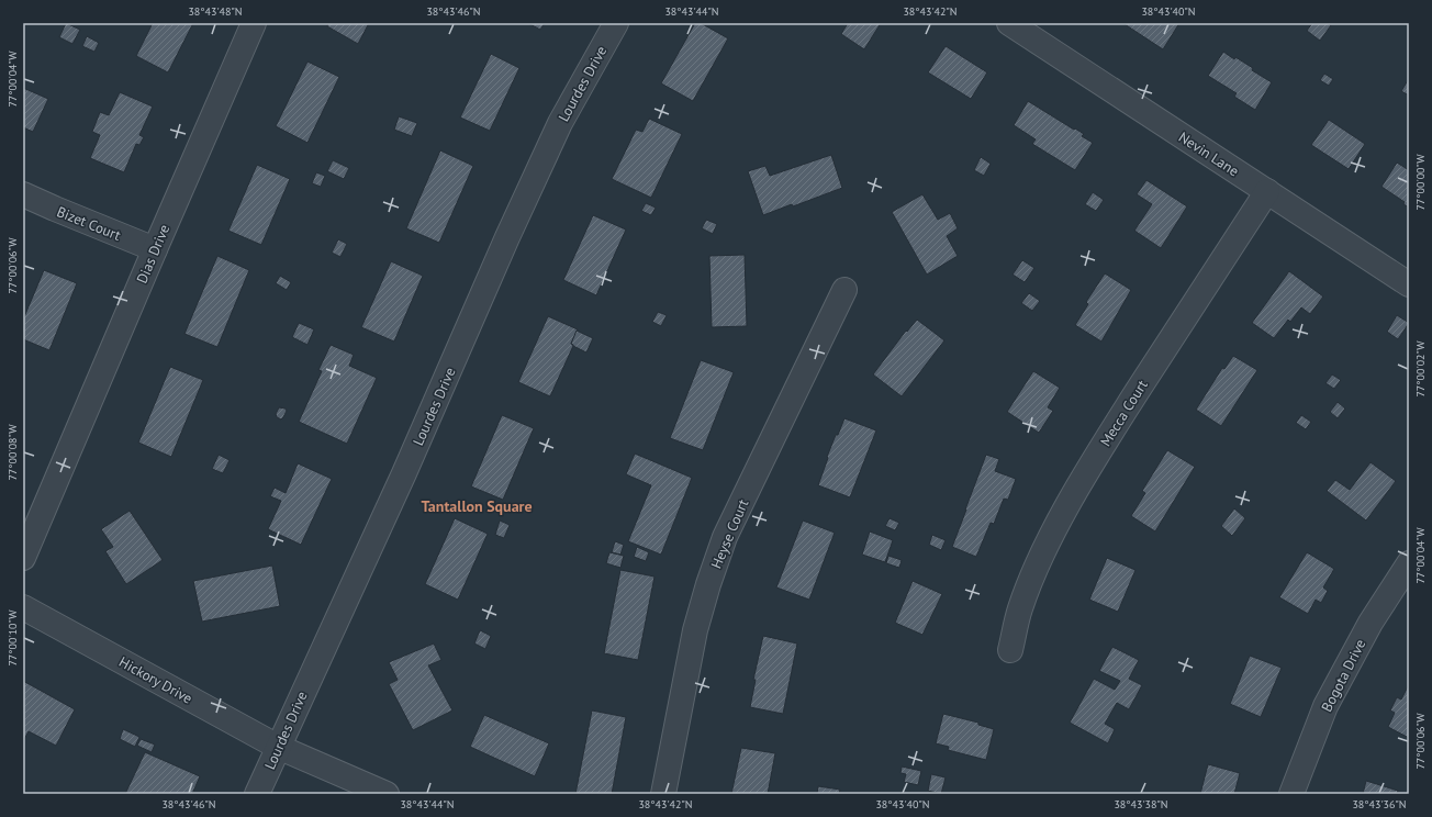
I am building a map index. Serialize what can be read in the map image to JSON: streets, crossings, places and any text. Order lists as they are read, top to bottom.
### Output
{
  "streets": {
    "street": [
      "Lourdes Drive",
      "Nevin Lane",
      "Bizet Court",
      "Dias Drive",
      "Mecca Court",
      "Heyse Court",
      "Bogota Drive",
      "Hickory Drive"
    ]
  },
  "crossings": [
    ["Lourdes Drive", "Hickory Drive"],
    ["Nevin Lane", "Mecca Court"],
    ["Bizet Court", "Dias Drive"]
  ],
  "districts": ["Tantallon Square"],
  "coordinates": [
    "38°43'48\"N",
    "38°43'46\"N",
    "38°43'44\"N",
    "38°43'42\"N",
    "38°43'40\"N",
    "77°00'04\"W",
    "77°00'00\"W",
    "77°00'06\"W",
    "77°00'02\"W",
    "77°00'08\"W",
    "77°00'10\"W",
    "38°43'38\"N",
    "38°43'36\"N"
  ]
}
